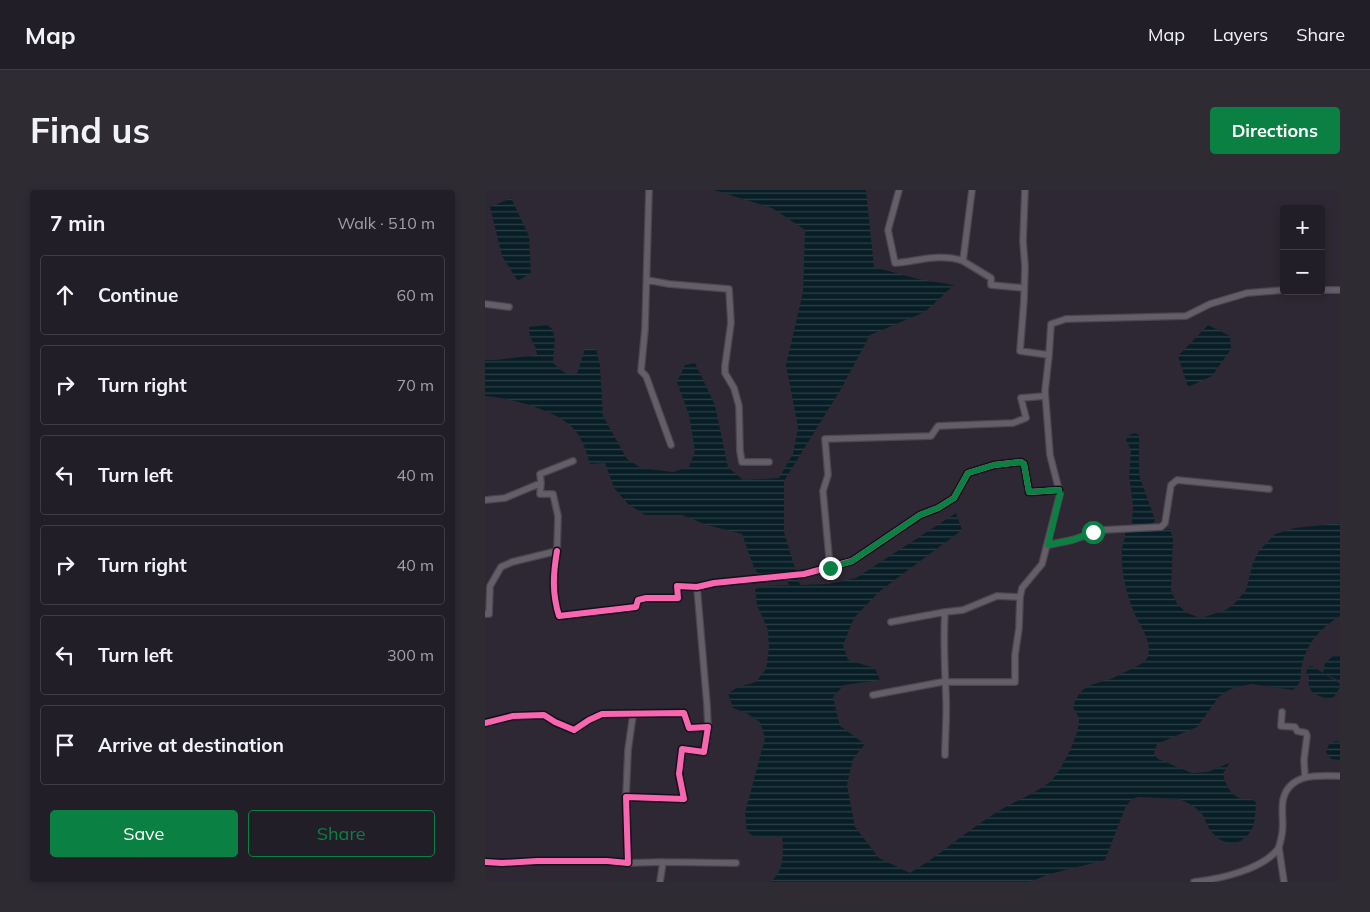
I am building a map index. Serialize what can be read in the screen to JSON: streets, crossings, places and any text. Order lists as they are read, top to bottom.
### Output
{
  "page": {
    "header": "Map",
    "nav": ["Map", "Layers", "Share"],
    "buttons": [
      "Directions",
      ["Save", "Share"]
    ],
    "title": "Find us",
    "heading": ["7 min", "Walk · 510 m"],
    "map_buttons": ["+", "−"],
    "list": [
      ["Continue", "60 m"],
      ["Turn right", "70 m"],
      ["Turn left", "40 m"],
      ["Turn right", "40 m"],
      ["Turn left", "300 m"],
      "Arrive at destination"
    ]
  }
}
